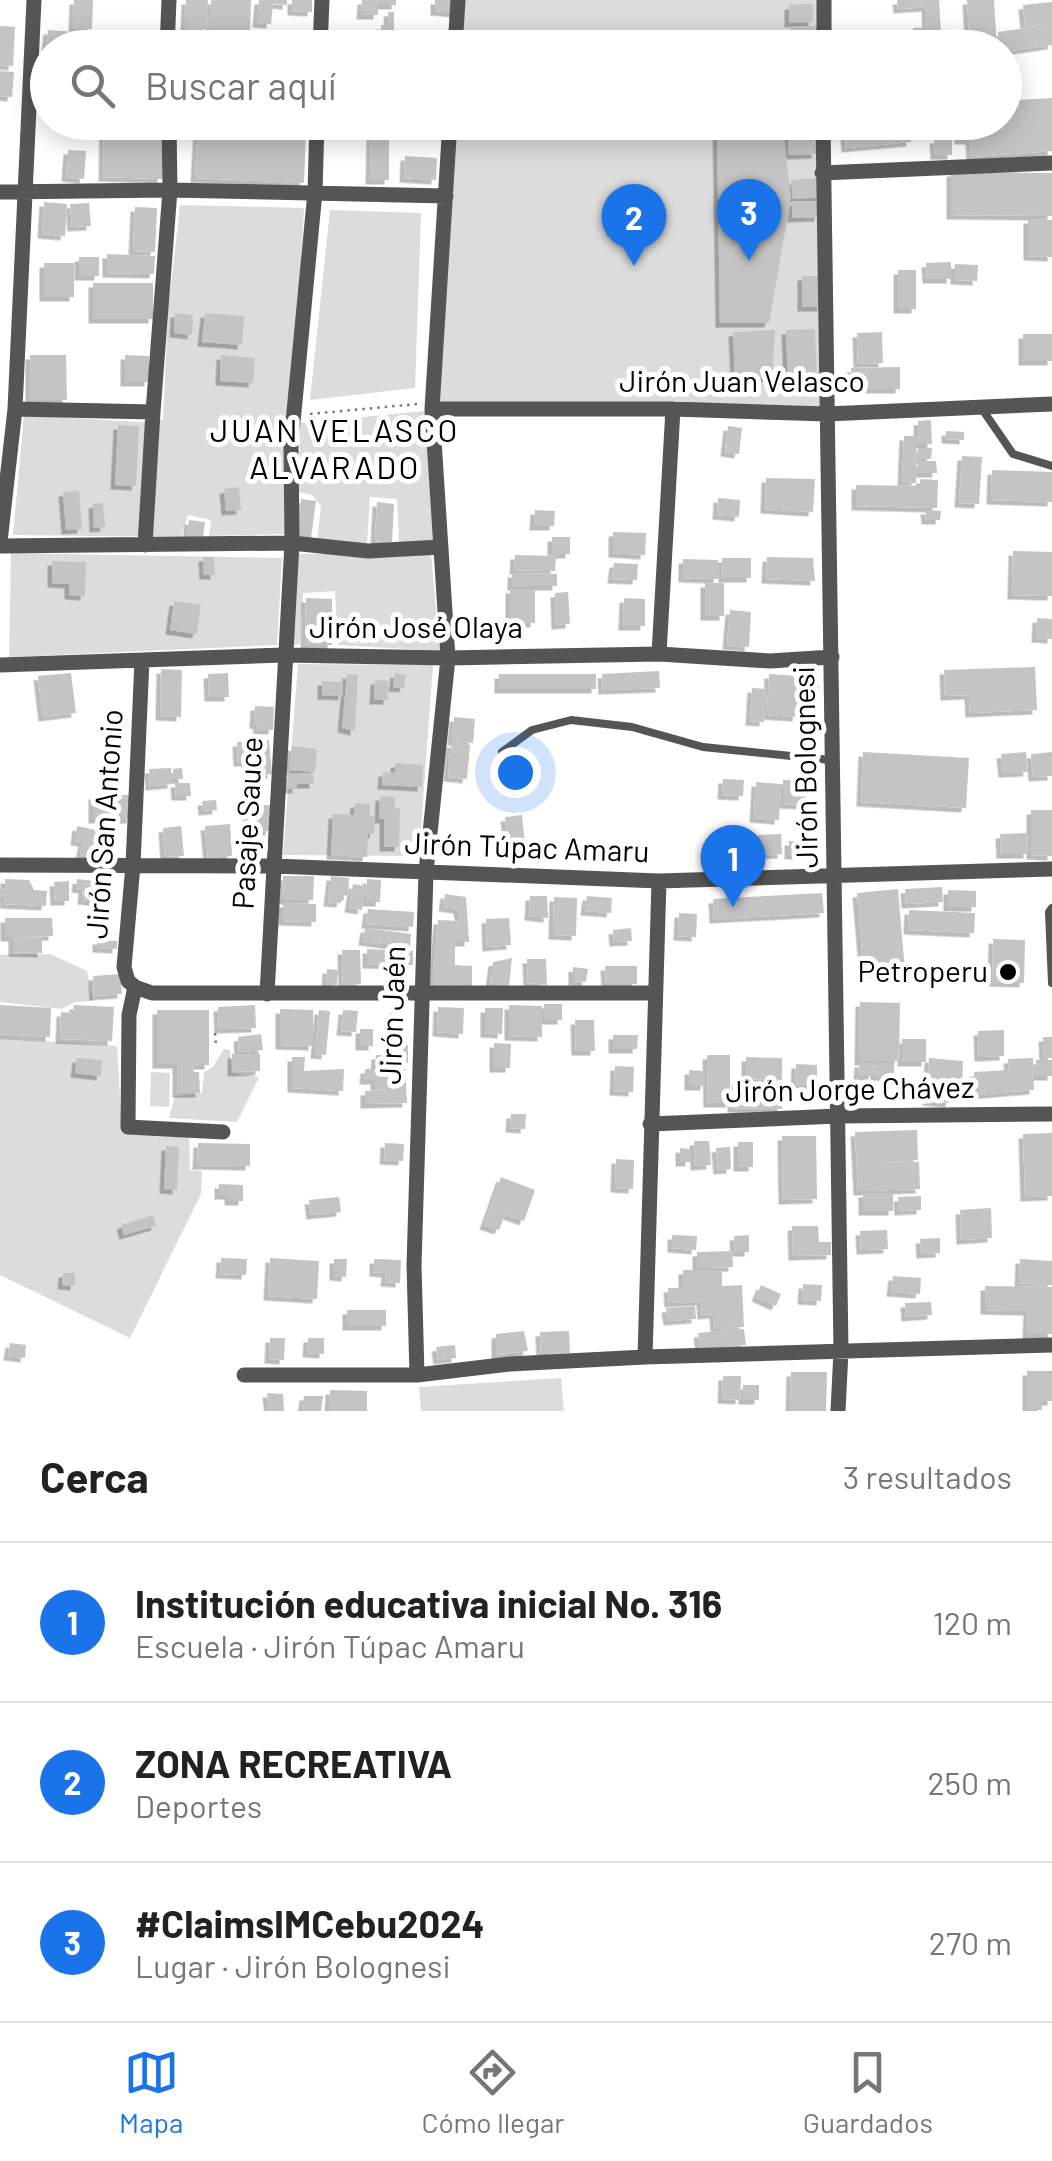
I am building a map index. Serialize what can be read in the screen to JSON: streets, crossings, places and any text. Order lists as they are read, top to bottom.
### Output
{
  "streets": {
    "street": [
      "Jirón Juan Velasco",
      "Jirón José Olaya",
      "Jirón Bolognesi",
      "Pasaje Sauce",
      "Jirón San Antonio",
      "Jirón Túpac Amaru",
      "Jirón Jaén",
      "Jirón Jorge Chávez"
    ]
  },
  "crossings": [
    ["Jirón Juan Velasco", "Jirón Bolognesi"],
    ["Jirón Juan Velasco", "Jirón Jaén"],
    ["Jirón José Olaya", "Jirón Bolognesi"],
    ["Jirón José Olaya", "Pasaje Sauce"],
    ["Jirón José Olaya", "Jirón San Antonio"],
    ["Jirón José Olaya", "Jirón Jaén"],
    ["Jirón Bolognesi", "Jirón Túpac Amaru"],
    ["Jirón Bolognesi", "Jirón Jorge Chávez"],
    ["Pasaje Sauce", "Jirón Túpac Amaru"],
    ["Jirón San Antonio", "Jirón Túpac Amaru"],
    ["Jirón Túpac Amaru", "Jirón Jaén"]
  ],
  "districts": ["JUAN VELASCO ALVARADO"],
  "places": ["Petroperu"],
  "page": {
    "search": "Buscar aquí",
    "pins": ["3", "2", "1"],
    "heading": ["Cerca", "3 resultados"],
    "list": [
      {
        "mark": "1",
        "name": "Institución educativa inicial No. 316",
        "note": "Escuela · Jirón Túpac Amaru",
        "value": "120 m"
      },
      {
        "mark": "2",
        "name": "ZONA RECREATIVA",
        "note": "Deportes",
        "value": "250 m"
      },
      {
        "mark": "3",
        "name": "#ClaimsIMCebu2024",
        "note": "Lugar · Jirón Bolognesi",
        "value": "270 m"
      }
    ],
    "nav": ["Mapa", "Cómo llegar", "Guardados"]
  }
}
